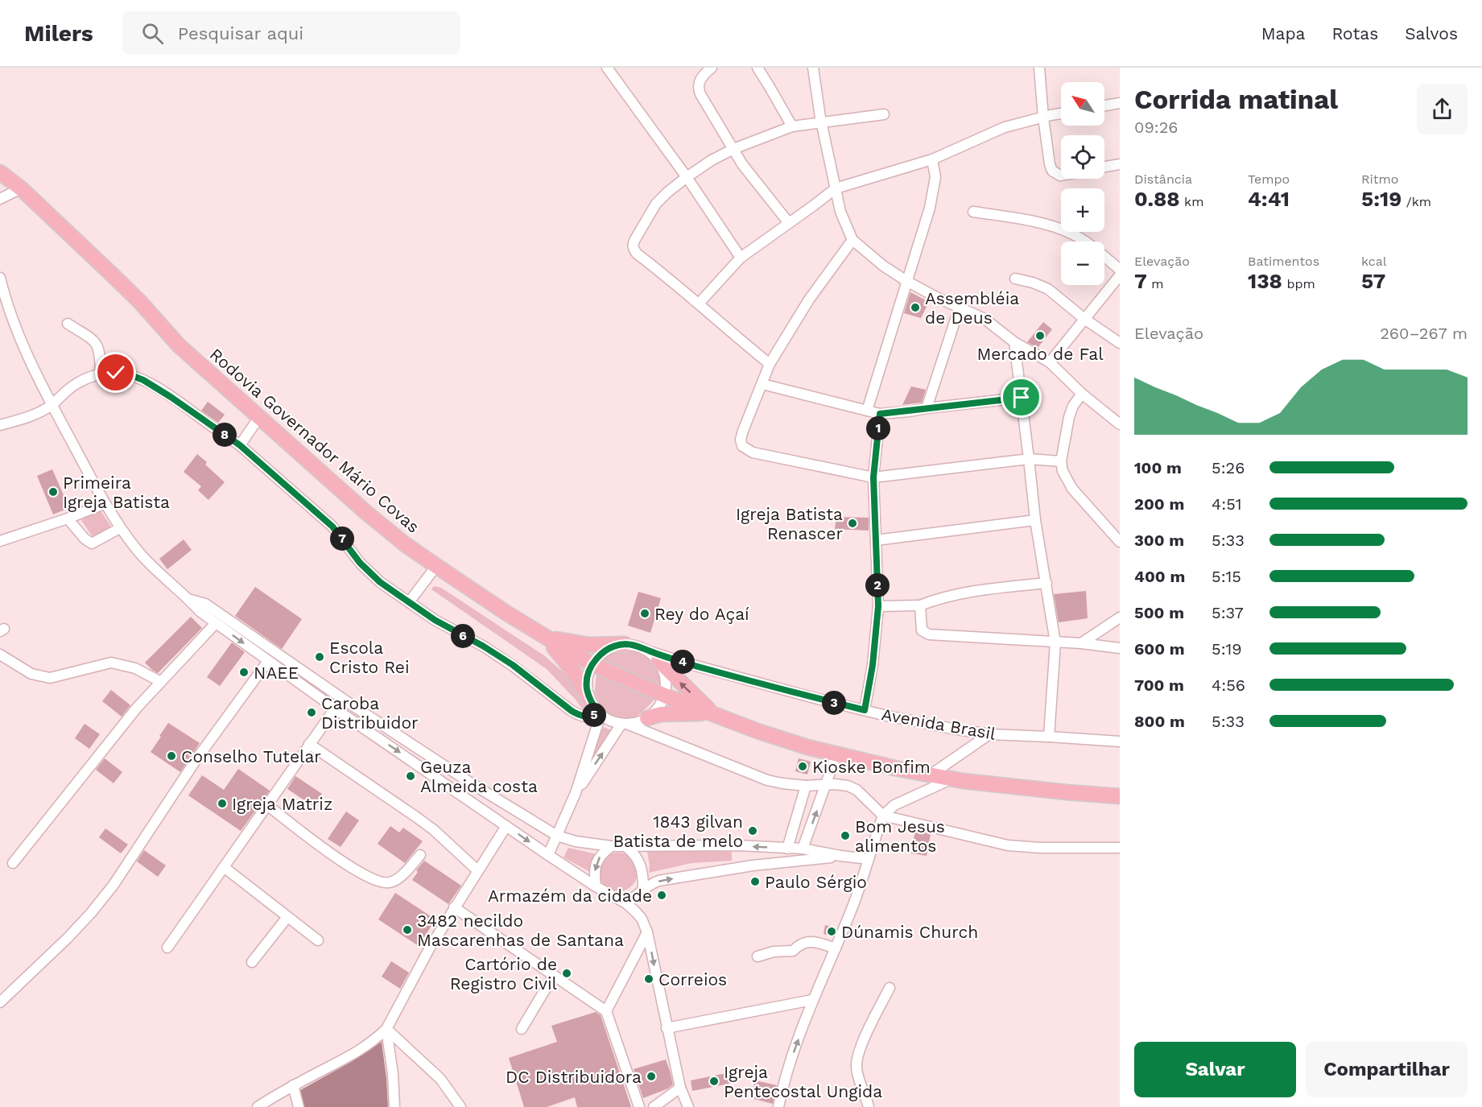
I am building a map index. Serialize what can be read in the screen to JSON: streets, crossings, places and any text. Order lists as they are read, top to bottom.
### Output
{
  "streets": {
    "highway": ["Rodovia Governador Mário Covas"],
    "street": ["Avenida Brasil"]
  },
  "places": [
    "Assembléia de Deus",
    "Mercado de Fal",
    "Primeira Igreja Batista",
    "Igreja Batista Renascer",
    "Rey do Açaí",
    "Escola Cristo Rei",
    "NAEE",
    "Caroba Distribuidor",
    "Conselho Tutelar",
    "Kioske Bonfim",
    "Geuza Almeida costa",
    "Igreja Matriz",
    "1843 gilvan Batista de melo",
    "Bom Jesus alimentos",
    "Paulo Sérgio",
    "Armazém da cidade",
    "3482 necildo Mascarenhas de Santana",
    "Dúnamis Church",
    "Cartório de Registro Civil",
    "Correios",
    "DC Distribuidora",
    "Igreja Pentecostal Ungida"
  ],
  "north": "top left",
  "page": {
    "header": "Milers",
    "search": "Pesquisar aqui",
    "nav": ["Mapa", "Rotas", "Salvos"],
    "heading": ["Corrida matinal", "09:26"],
    "map_buttons": ["+", "−"],
    "stats": [
      ["Distância", "0.88 km"],
      ["Tempo", "4:41"],
      ["Ritmo", "5:19 /km"],
      ["Elevação", "7 m"],
      ["Batimentos", "138 bpm"],
      ["kcal", "57"]
    ],
    "chart": ["Elevação", "260–267 m"],
    "pins": [
      "1",
      "8",
      "7",
      "2",
      "6",
      "4",
      "3",
      "5"
    ],
    "list": [
      {
        "name": "100 m",
        "note": "5:26"
      },
      {
        "name": "200 m",
        "note": "4:51"
      },
      {
        "name": "300 m",
        "note": "5:33"
      },
      {
        "name": "400 m",
        "note": "5:15"
      },
      {
        "name": "500 m",
        "note": "5:37"
      },
      {
        "name": "600 m",
        "note": "5:19"
      },
      {
        "name": "700 m",
        "note": "4:56"
      },
      {
        "name": "800 m",
        "note": "5:33"
      }
    ],
    "buttons": ["Salvar", "Compartilhar"]
  }
}
